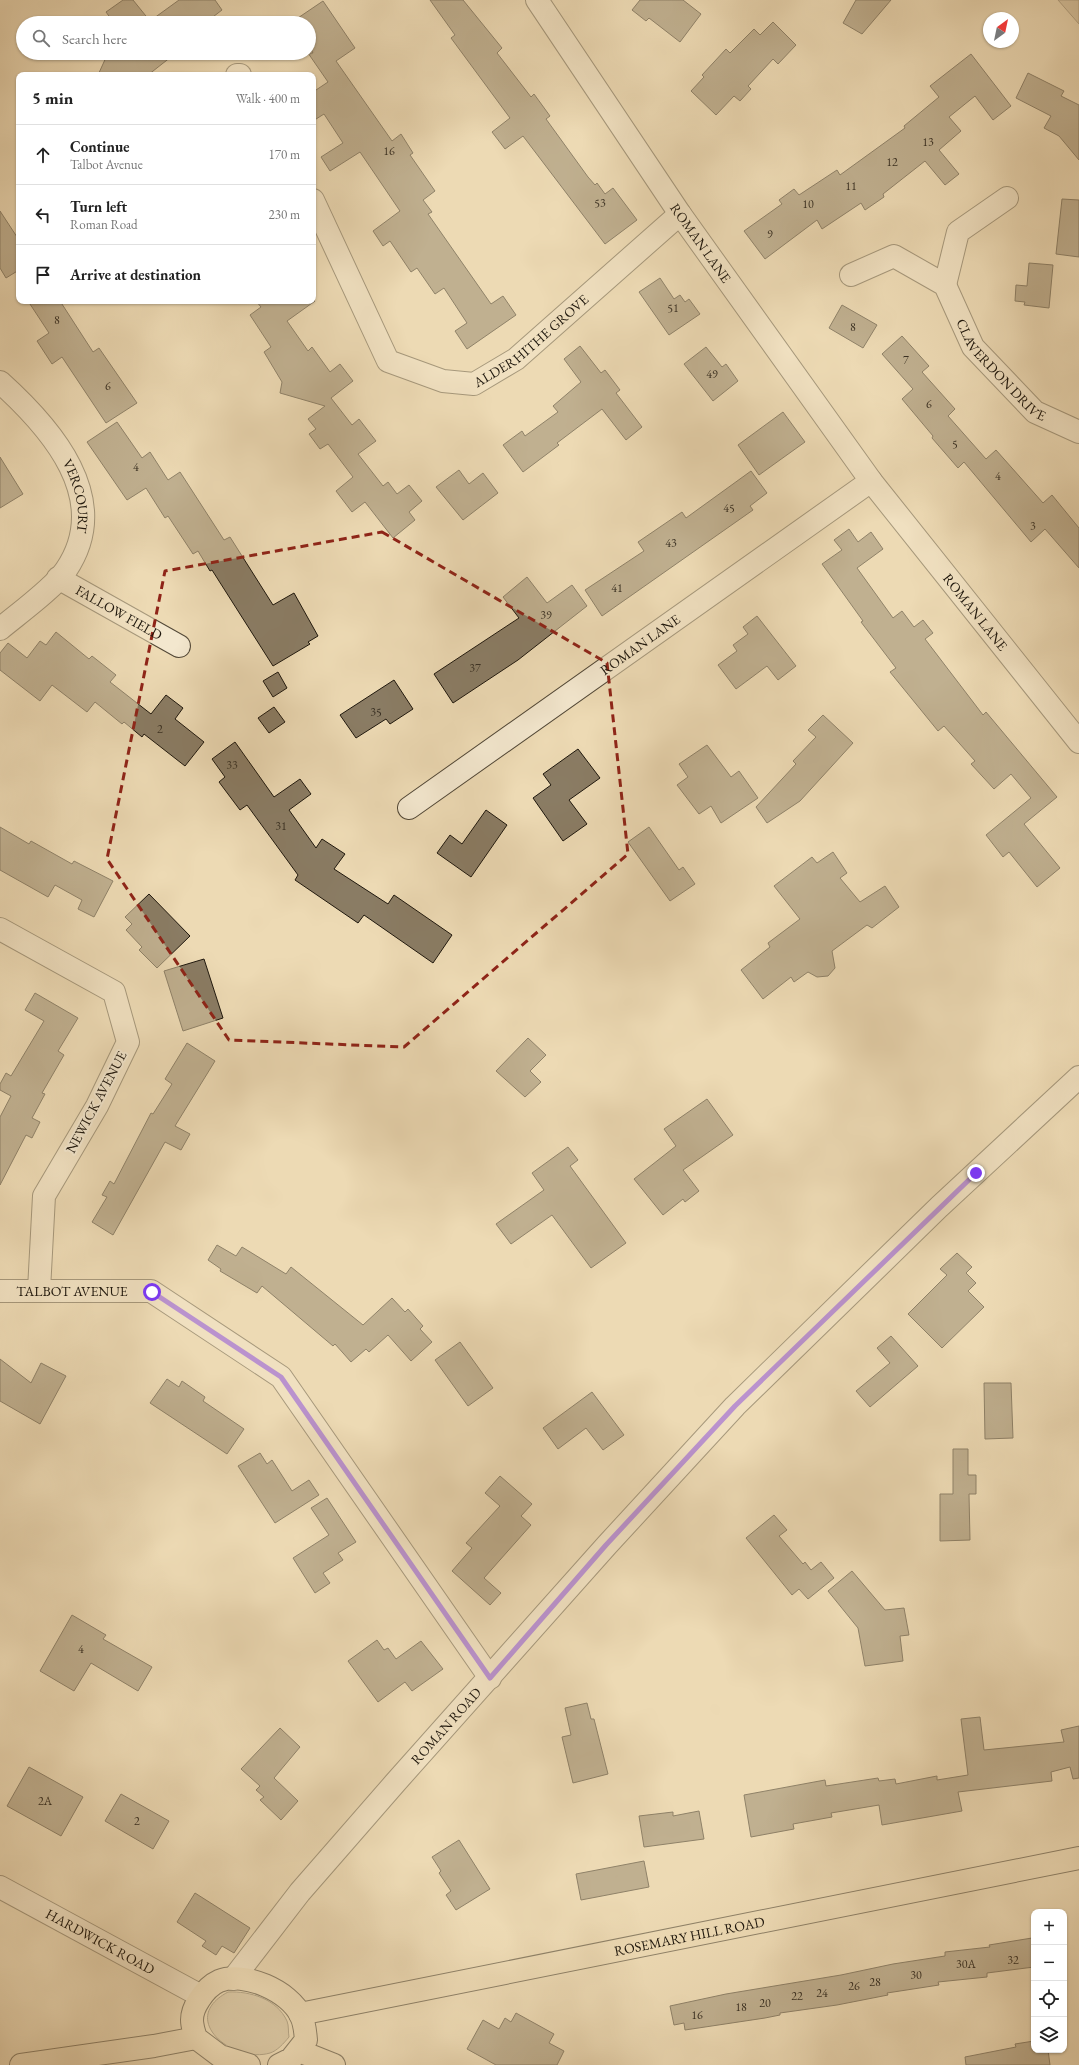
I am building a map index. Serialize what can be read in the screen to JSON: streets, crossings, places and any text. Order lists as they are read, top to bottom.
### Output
{
  "streets": {
    "main road": ["ROSEMARY HILL ROAD"],
    "street": [
      "ROMAN LANE",
      "ALDERHITHE GROVE",
      "CLAVERDON DRIVE",
      "VERCOURT",
      "FALLOW FIELD",
      "NEWICK AVENUE",
      "TALBOT AVENUE",
      "ROMAN ROAD",
      "HARDWICK ROAD"
    ]
  },
  "crossings": [
    ["ROMAN LANE", "ALDERHITHE GROVE"],
    ["VERCOURT", "FALLOW FIELD"],
    ["NEWICK AVENUE", "TALBOT AVENUE"],
    ["TALBOT AVENUE", "ROMAN ROAD"]
  ],
  "house_numbers": [
    "13",
    "16",
    "12",
    "11",
    "53",
    "10",
    "9",
    "51",
    "8",
    "8",
    "7",
    "49",
    "6",
    "6",
    "5",
    "4",
    "4",
    "45",
    "3",
    "43",
    "41",
    "39",
    "37",
    "35",
    "2",
    "33",
    "31",
    "4",
    "2A",
    "2",
    "32",
    "30A",
    "30",
    "28",
    "26",
    "24",
    "22",
    "20",
    "18",
    "16"
  ],
  "north": "top right",
  "page": {
    "search": "Search here",
    "heading": ["5 min", "Walk · 400 m"],
    "list": [
      ["Continue", "Talbot Avenue", "170 m"],
      ["Turn left", "Roman Road", "230 m"],
      "Arrive at destination"
    ],
    "map_buttons": ["+", "−"]
  }
}
